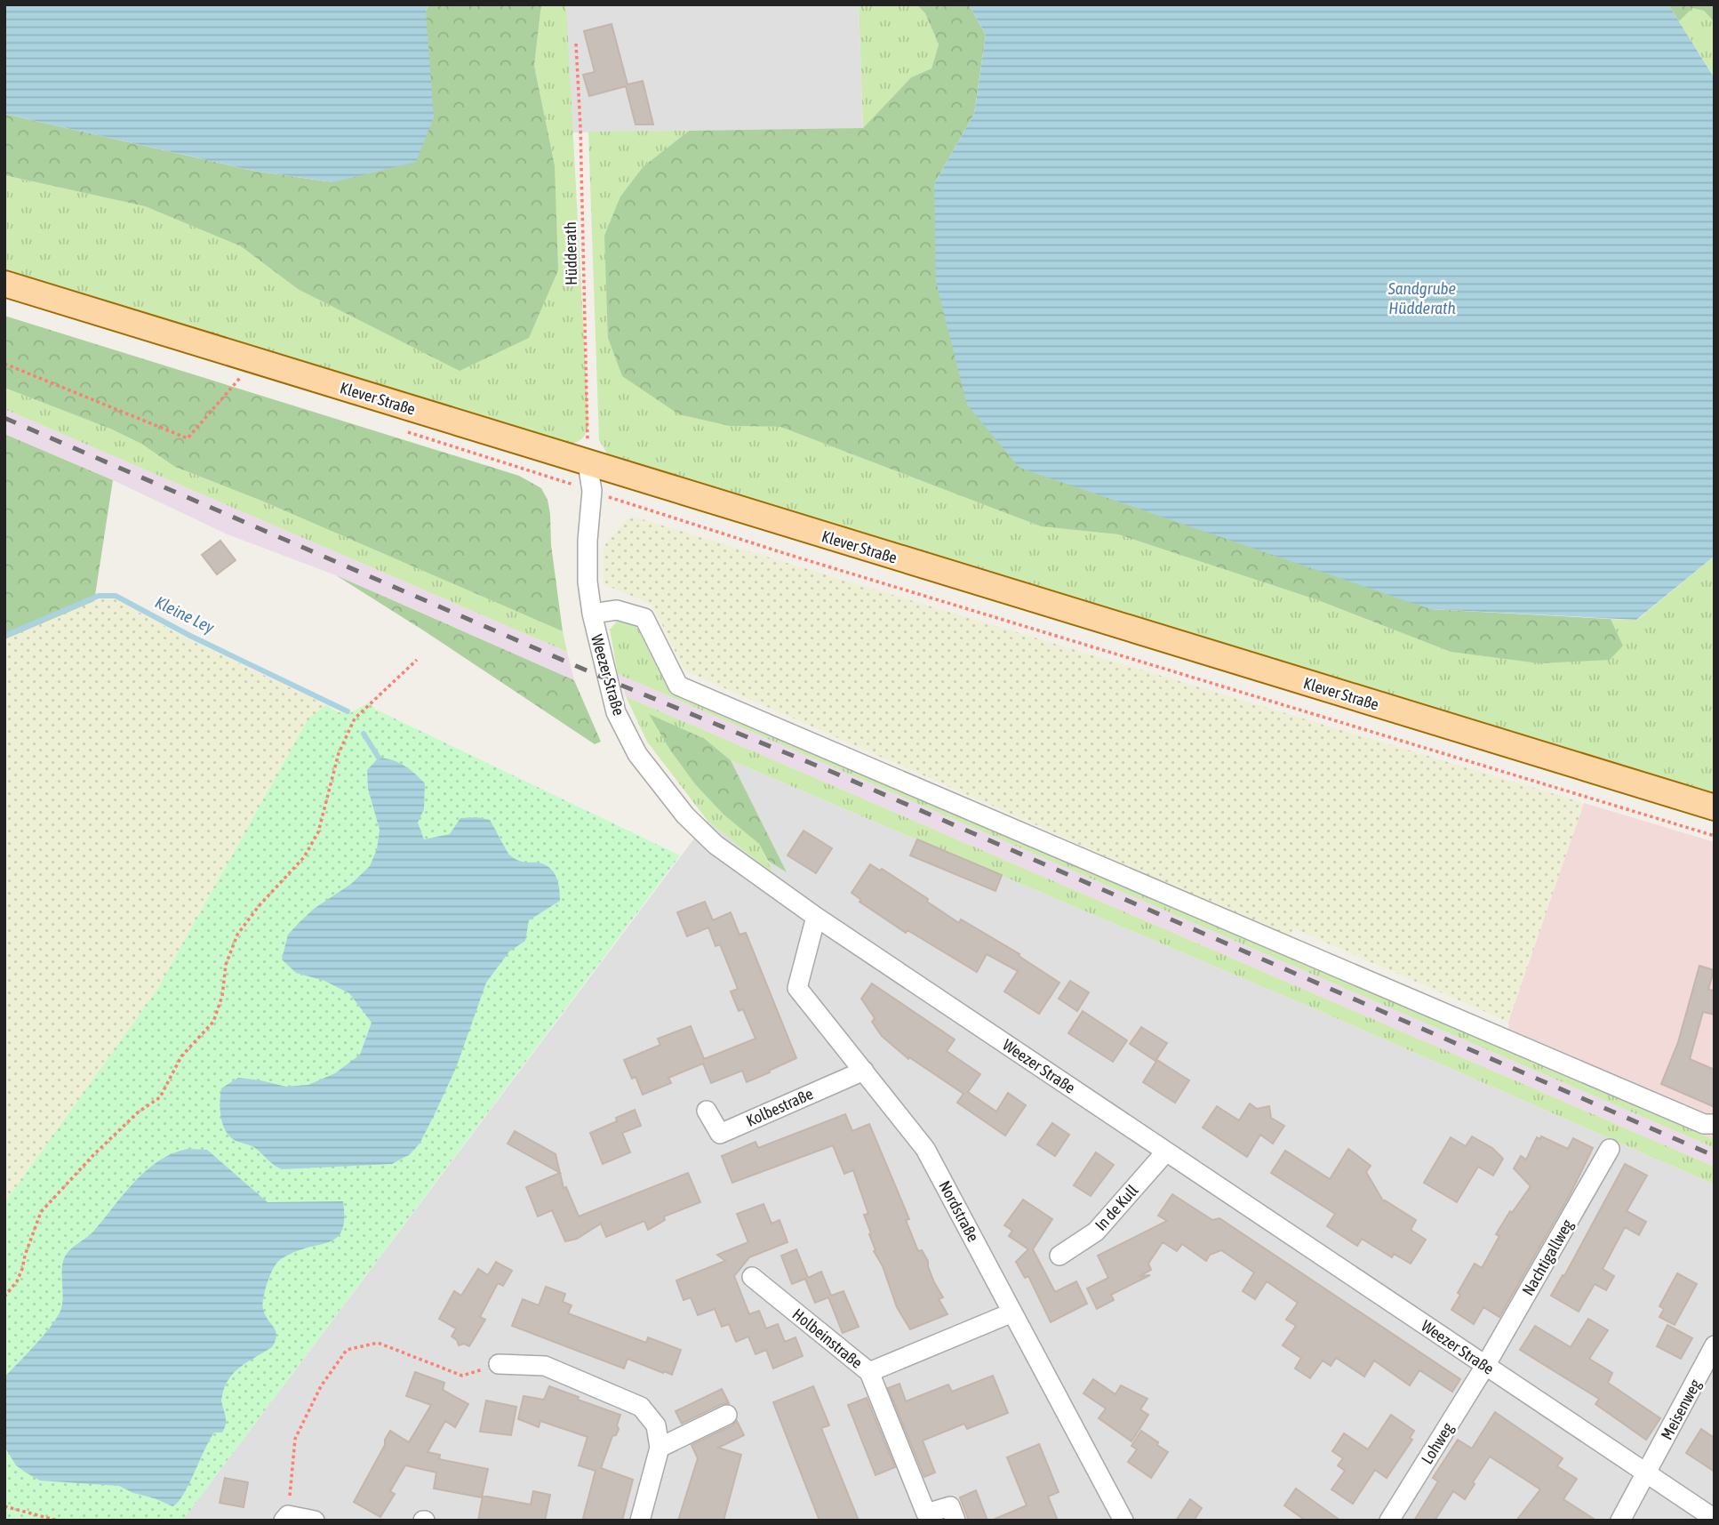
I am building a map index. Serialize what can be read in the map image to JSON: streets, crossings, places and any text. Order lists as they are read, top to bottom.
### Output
{
  "streets": {
    "main road": ["Klever Straße"],
    "street": [
      "Weezer Straße",
      "Kolbestraße",
      "In de Kull",
      "Nordstraße",
      "Nachtigallweg",
      "Holbeinstraße",
      "Meisenweg",
      "Lohweg"
    ],
    "path": ["Hüdderath"]
  },
  "crossings": [
    ["Hüdderath", "Klever Straße"],
    ["Hüdderath", "Weezer Straße"],
    ["Klever Straße", "Weezer Straße"],
    ["Weezer Straße", "In de Kull"],
    ["Weezer Straße", "Nordstraße"],
    ["Weezer Straße", "Nachtigallweg"],
    ["Weezer Straße", "Meisenweg"],
    ["Weezer Straße", "Lohweg"],
    ["Kolbestraße", "Nordstraße"],
    ["Nordstraße", "Holbeinstraße"],
    ["Nachtigallweg", "Lohweg"]
  ],
  "water": ["Sandgrube Hüdderath", "Kleine Ley"]
}
